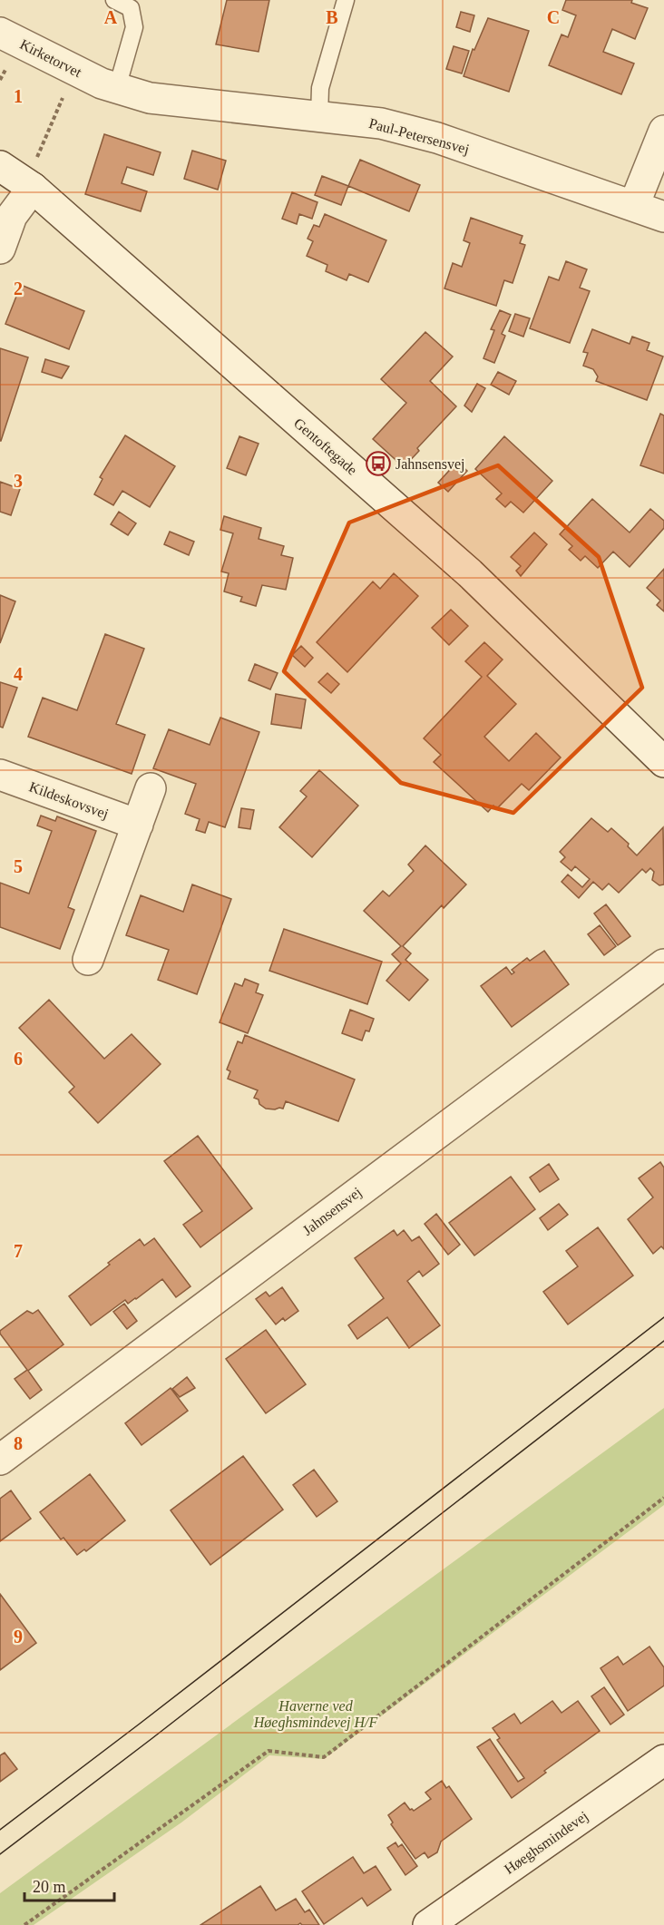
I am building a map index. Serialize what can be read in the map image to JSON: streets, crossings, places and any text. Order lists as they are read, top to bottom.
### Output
{
  "streets": {
    "street": [
      "Kirketorvet",
      "Paul-Petersensvej",
      "Gentoftegade",
      "Kildeskovsvej",
      "Jahnsensvej",
      "Høeghsmindevej"
    ]
  },
  "crossings": [
    ["Kirketorvet", "Paul-Petersensvej"]
  ],
  "parks": ["Haverne ved Høeghsmindevej H/F"],
  "places": {
    "bus stop": ["Jahnsensvej"]
  },
  "scale_bar": "20 m",
  "grid": {
    "columns": ["A", "B", "C"],
    "rows": [
      "1",
      "2",
      "3",
      "4",
      "5",
      "6",
      "7",
      "8",
      "9"
    ]
  }
}
